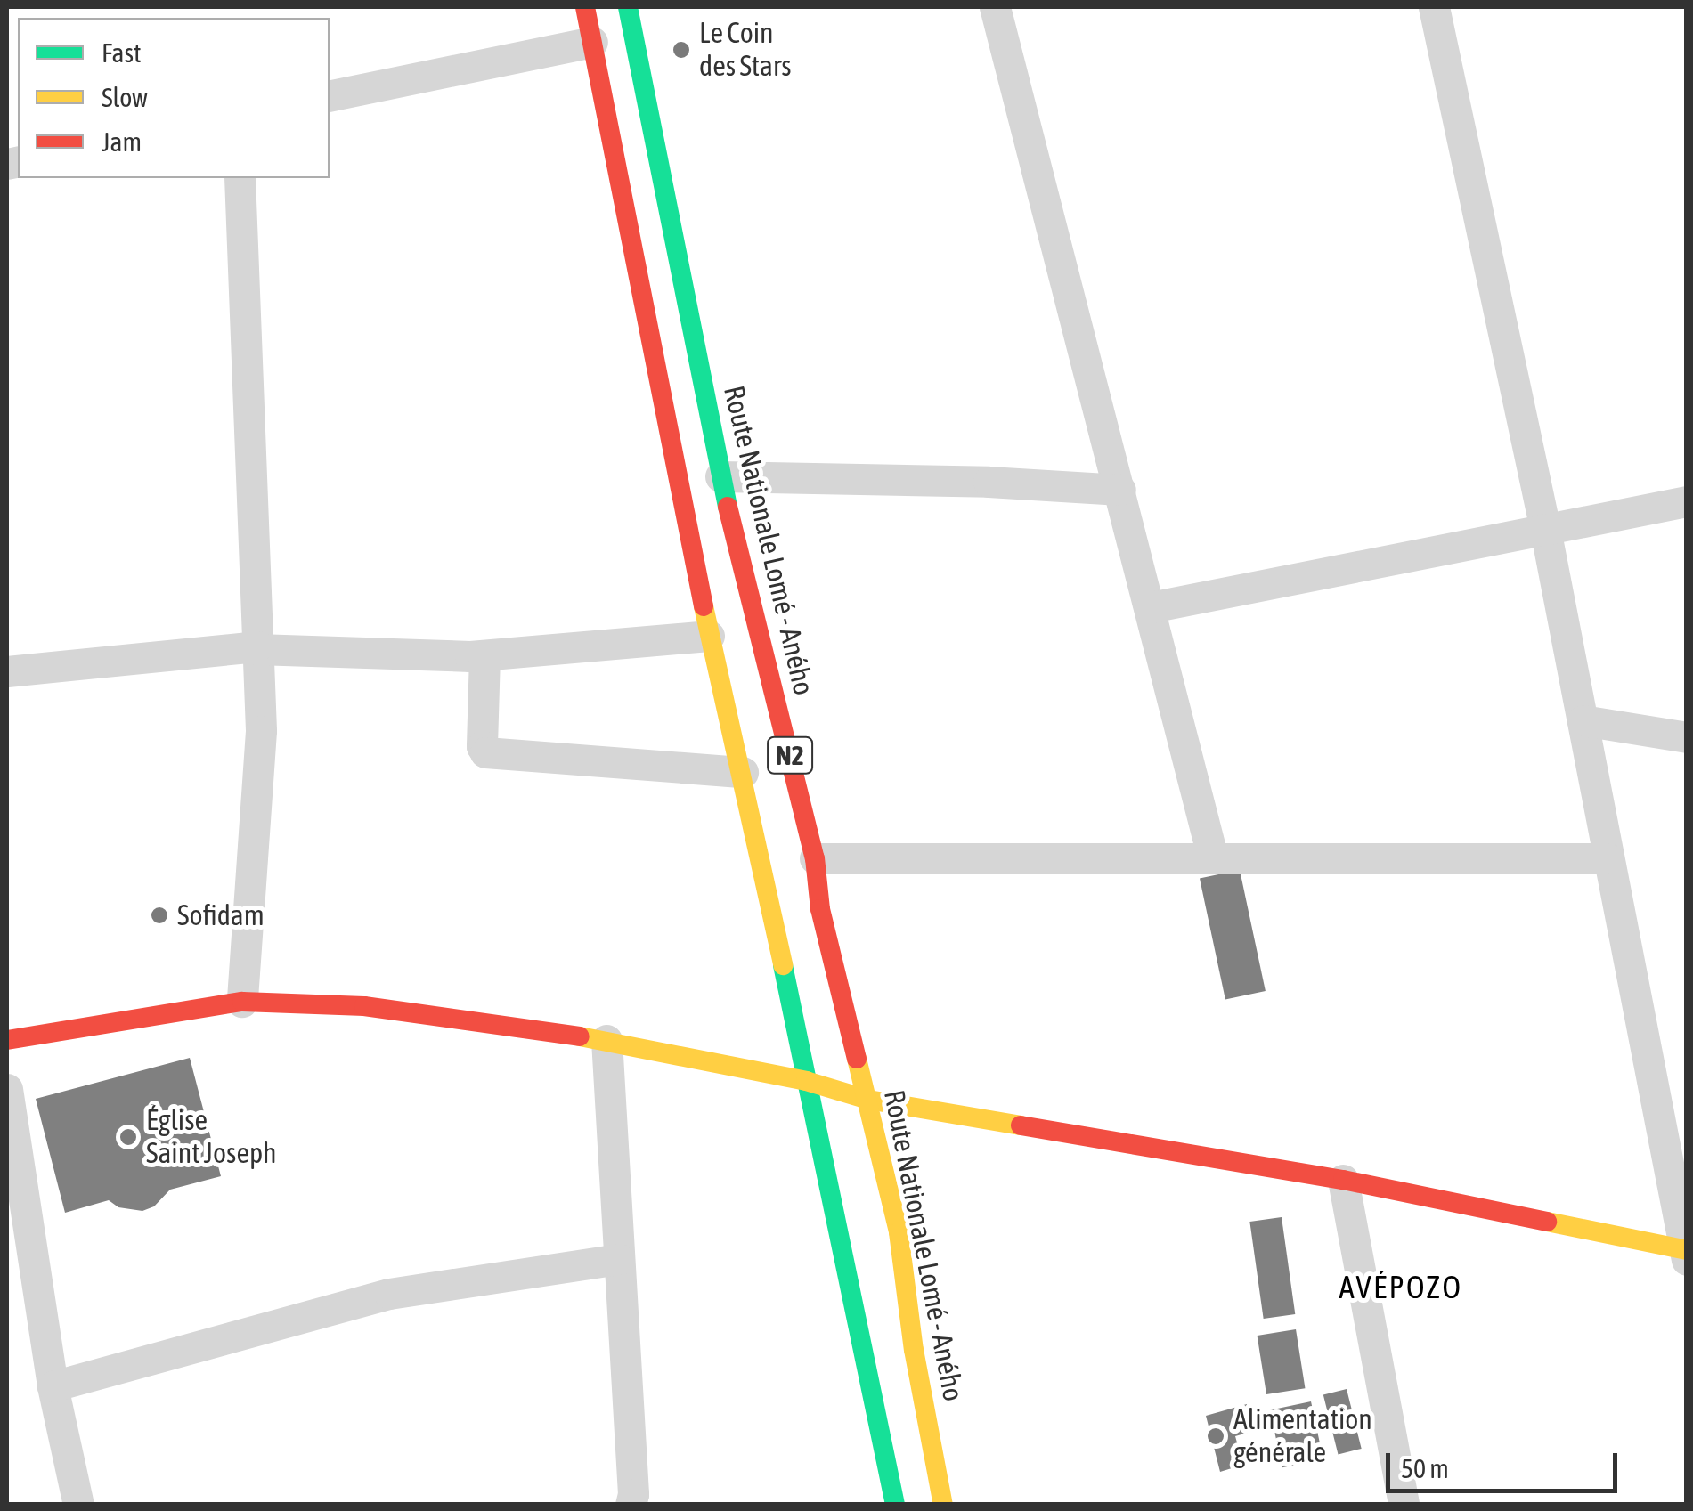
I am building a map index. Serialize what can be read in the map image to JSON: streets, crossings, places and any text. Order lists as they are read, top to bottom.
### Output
{
  "streets": {
    "main road": ["Route Nationale Lomé - Aného", "N2"]
  },
  "districts": ["AVÉPOZO"],
  "places": [
    "Le Coin des Stars",
    "Sofidam",
    "Église Saint Joseph",
    "Alimentation générale"
  ],
  "legend": ["Fast", "Slow", "Jam"],
  "scale_bar": "50 m"
}
